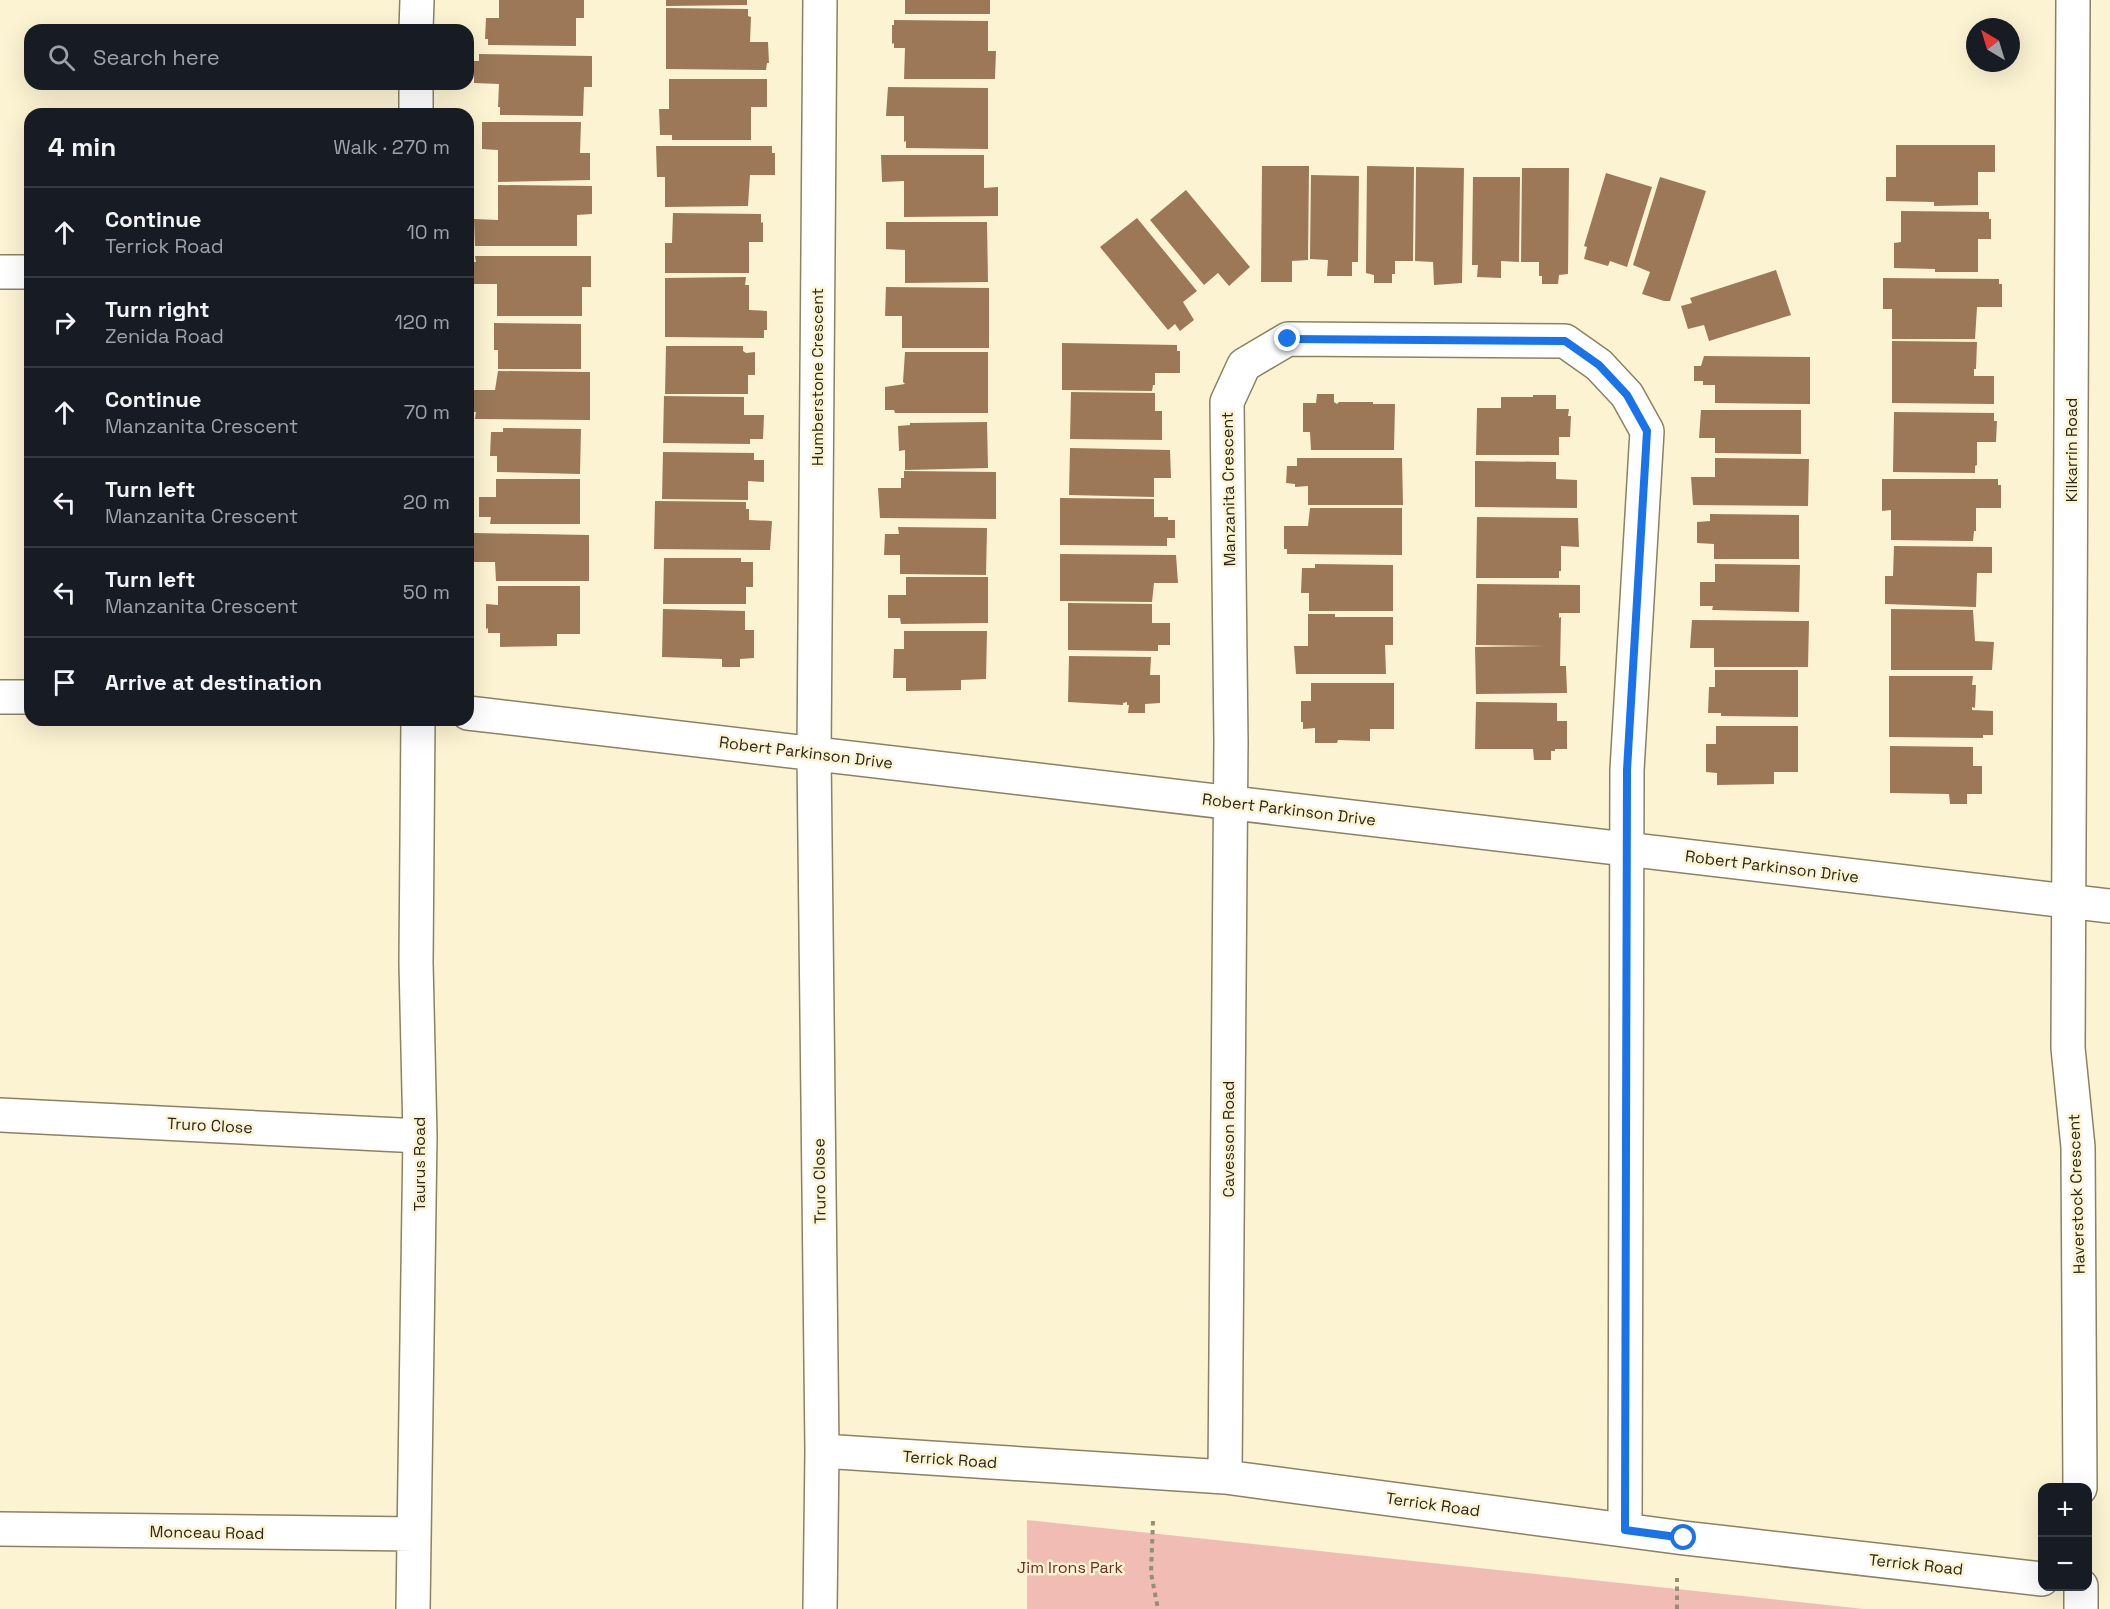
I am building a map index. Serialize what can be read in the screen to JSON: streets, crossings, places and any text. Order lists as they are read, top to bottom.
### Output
{
  "streets": {
    "street": [
      "Humberstone Crescent",
      "Kilkarrin Road",
      "Manzanita Crescent",
      "Robert Parkinson Drive",
      "Truro Close",
      "Cavesson Road",
      "Taurus Road",
      "Haverstock Crescent",
      "Terrick Road",
      "Monceau Road"
    ]
  },
  "crossings": [
    ["Humberstone Crescent", "Robert Parkinson Drive"],
    ["Humberstone Crescent", "Truro Close"],
    ["Kilkarrin Road", "Robert Parkinson Drive"],
    ["Kilkarrin Road", "Haverstock Crescent"],
    ["Manzanita Crescent", "Robert Parkinson Drive"],
    ["Manzanita Crescent", "Cavesson Road"],
    ["Manzanita Crescent", "Terrick Road"],
    ["Robert Parkinson Drive", "Truro Close"],
    ["Robert Parkinson Drive", "Cavesson Road"],
    ["Robert Parkinson Drive", "Haverstock Crescent"],
    ["Truro Close", "Taurus Road"],
    ["Truro Close", "Terrick Road"],
    ["Cavesson Road", "Terrick Road"],
    ["Taurus Road", "Monceau Road"]
  ],
  "parks": ["Jim Irons Park"],
  "north": "top left",
  "page": {
    "search": "Search here",
    "heading": ["4 min", "Walk · 270 m"],
    "list": [
      ["Continue", "Terrick Road", "10 m"],
      ["Turn right", "Zenida Road", "120 m"],
      ["Continue", "Manzanita Crescent", "70 m"],
      ["Turn left", "Manzanita Crescent", "20 m"],
      ["Turn left", "Manzanita Crescent", "50 m"],
      "Arrive at destination"
    ],
    "map_buttons": ["+", "−"]
  }
}
